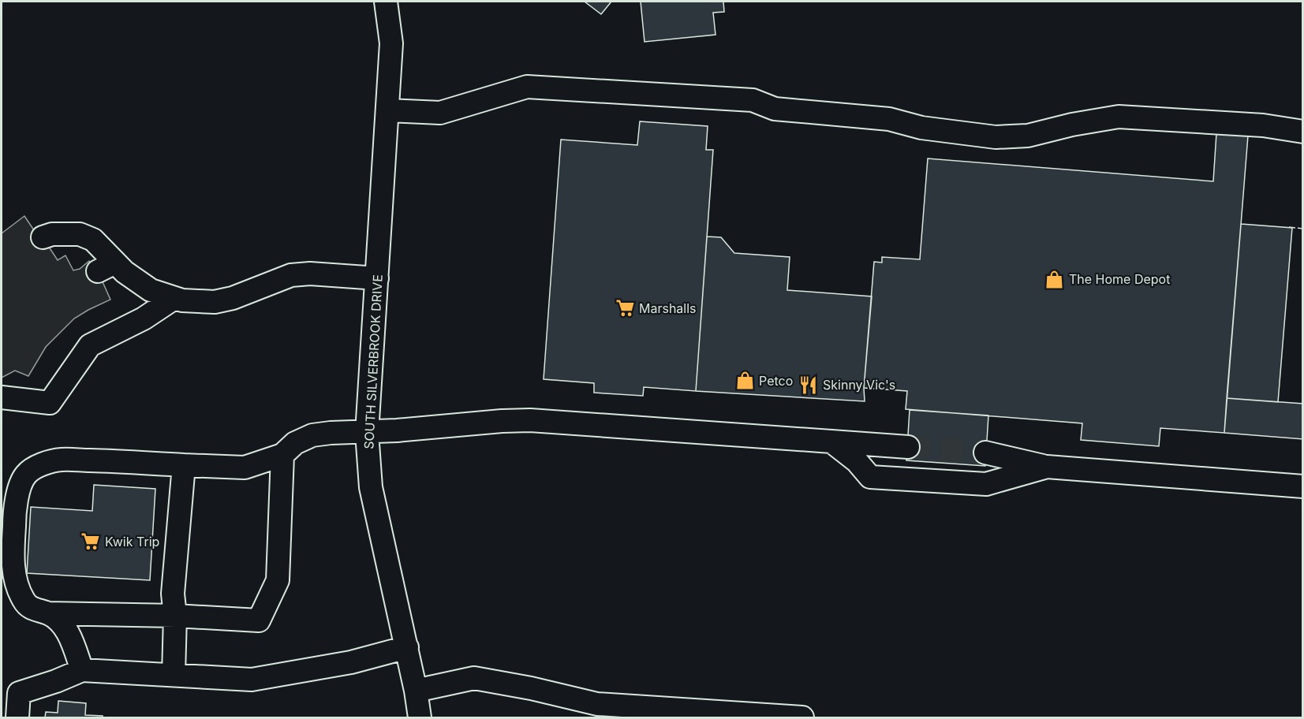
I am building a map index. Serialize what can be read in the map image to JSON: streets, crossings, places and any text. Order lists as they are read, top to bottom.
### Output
{
  "streets": {
    "street": ["SOUTH SILVERBROOK DRIVE"]
  },
  "places": {
    "shop": ["The Home Depot", "Petco"],
    "supermarket": ["Marshalls", "Kwik Trip"],
    "restaurant": ["Skinny Vic's"]
  }
}
